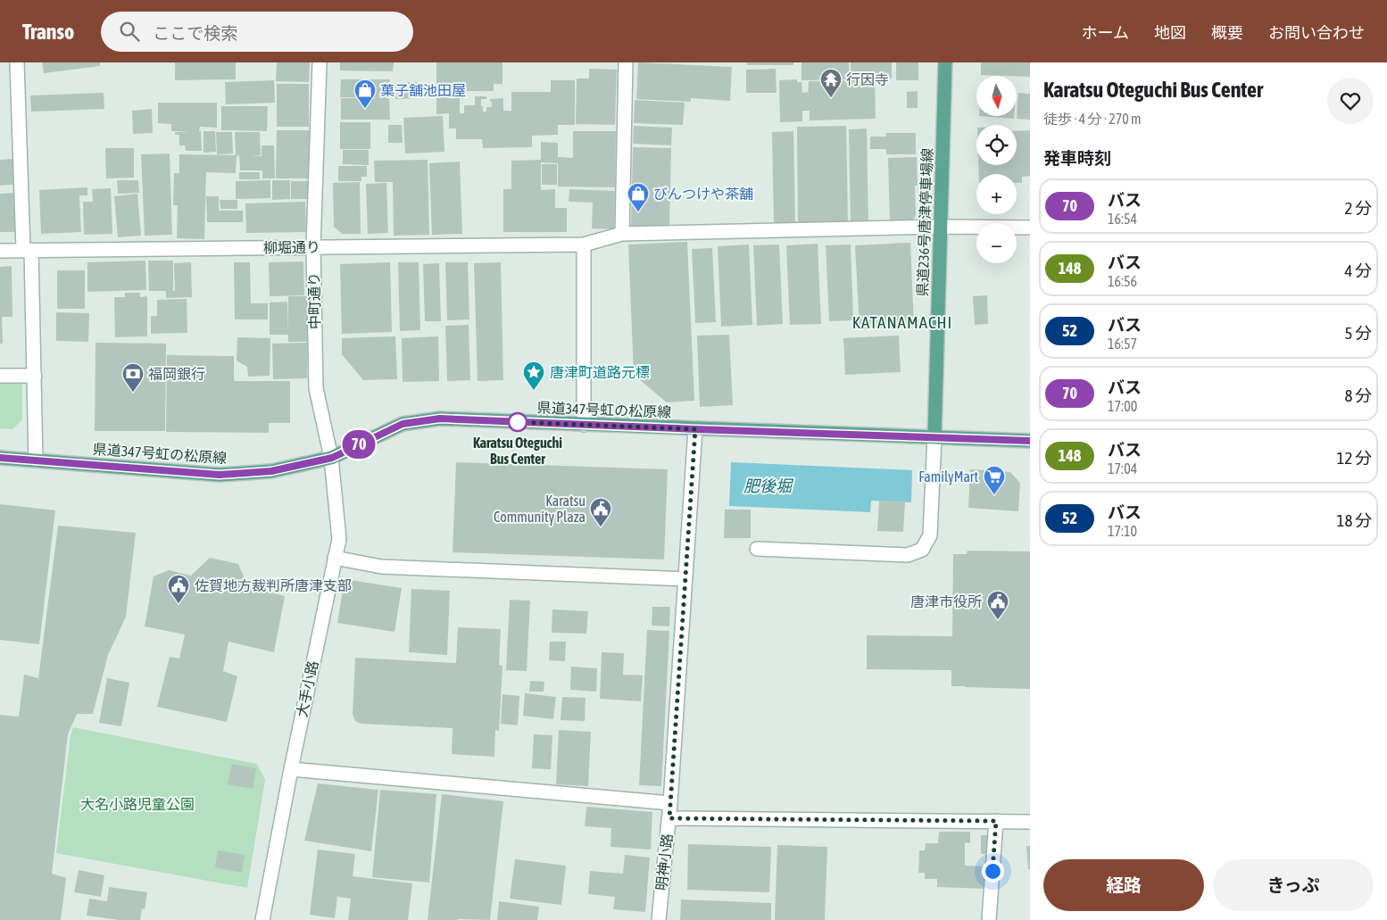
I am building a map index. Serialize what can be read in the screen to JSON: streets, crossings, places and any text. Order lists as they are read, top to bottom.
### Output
{
  "streets": {
    "main road": ["県道236号唐津停車場線", "県道347号虹の松原線"],
    "street": [
      "柳堀通り",
      "中町通り",
      "大手小路",
      "明神小路"
    ]
  },
  "crossings": [
    ["県道236号唐津停車場線", "柳堀通り"],
    ["県道236号唐津停車場線", "県道347号虹の松原線"],
    ["柳堀通り", "中町通り"],
    ["中町通り", "県道347号虹の松原線"],
    ["中町通り", "大手小路"],
    ["県道347号虹の松原線", "大手小路"],
    ["県道347号虹の松原線", "明神小路"]
  ],
  "districts": ["KATANAMACHI"],
  "water": ["肥後堀"],
  "parks": ["大名小路児童公園"],
  "places": {
    "temple": ["行因寺"],
    "shop": ["菓子舗池田屋", "びんつけや茶舗"],
    "place": ["唐津町道路元標"],
    "bank": ["福岡銀行"],
    "other": ["Karatsu Oteguchi Bus Center"],
    "supermarket": ["FamilyMart"],
    "public building": ["Karatsu Community Plaza", "佐賀地方裁判所唐津支部", "唐津市役所"]
  },
  "lines": ["bus line 70"],
  "north": "bottom",
  "page": {
    "header": "Transo",
    "search": "ここで検索",
    "nav": [
      "ホーム",
      "地図",
      "概要",
      "お問い合わせ"
    ],
    "on_map": "70",
    "heading": [
      ["Karatsu Oteguchi Bus Center", "徒歩 · 4 分 · 270 m"],
      "発車時刻"
    ],
    "map_buttons": ["+", "−"],
    "list": [
      {
        "mark": "70",
        "name": "バス",
        "note": "16:54",
        "value": "2 分"
      },
      {
        "mark": "148",
        "name": "バス",
        "note": "16:56",
        "value": "4 分"
      },
      {
        "mark": "52",
        "name": "バス",
        "note": "16:57",
        "value": "5 分"
      },
      {
        "mark": "70",
        "name": "バス",
        "note": "17:00",
        "value": "8 分"
      },
      {
        "mark": "148",
        "name": "バス",
        "note": "17:04",
        "value": "12 分"
      },
      {
        "mark": "52",
        "name": "バス",
        "note": "17:10",
        "value": "18 分"
      }
    ],
    "buttons": ["経路", "きっぷ"]
  }
}
